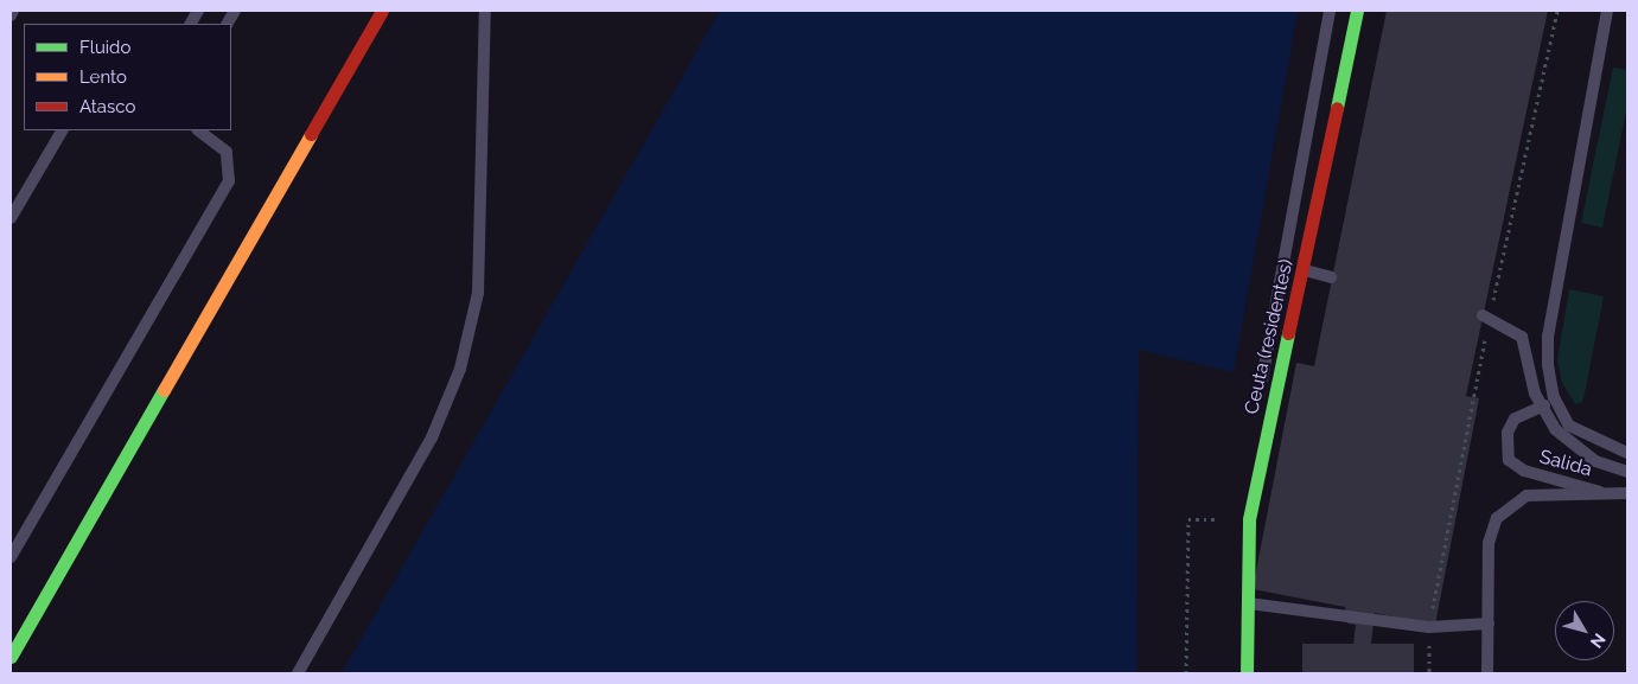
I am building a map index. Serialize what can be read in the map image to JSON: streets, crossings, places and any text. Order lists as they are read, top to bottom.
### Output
{
  "streets": {
    "street": ["Ceuta (residentes)"],
    "lane": ["Salida"]
  },
  "legend": ["Fluido", "Lento", "Atasco"],
  "north": "bottom right"
}
